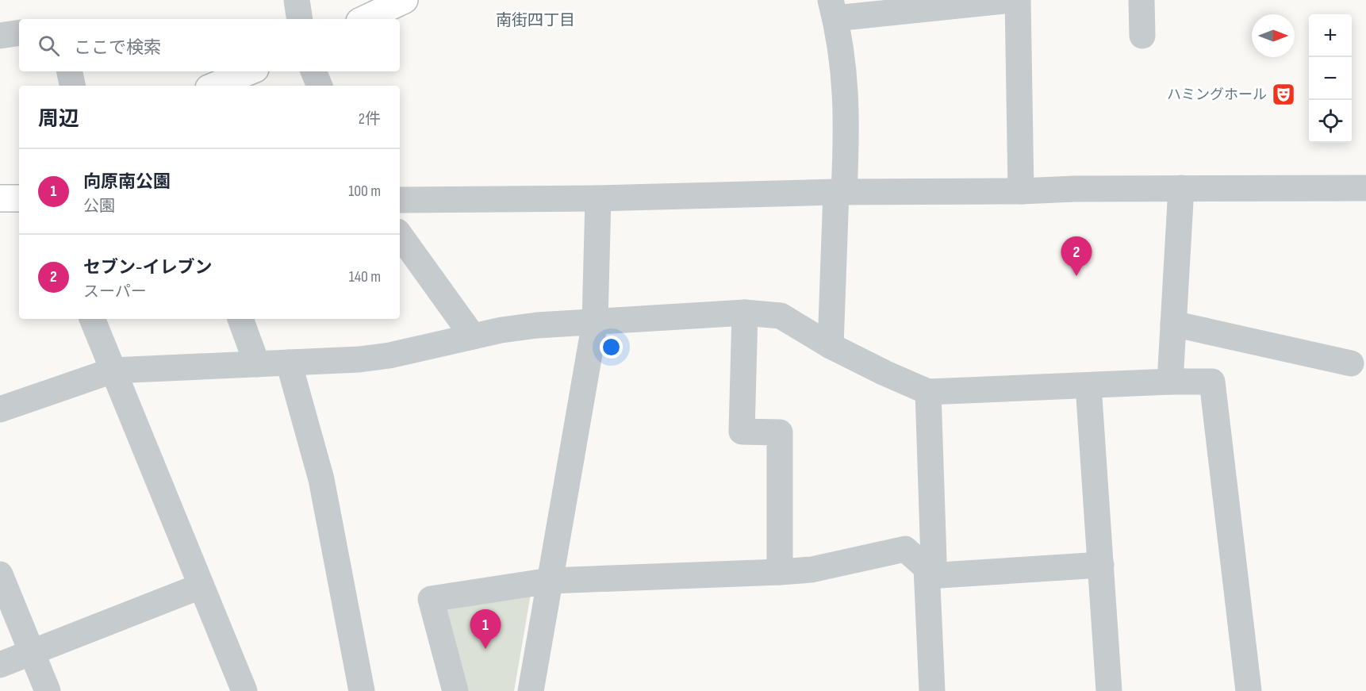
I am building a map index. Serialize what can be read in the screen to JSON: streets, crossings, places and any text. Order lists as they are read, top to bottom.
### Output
{
  "districts": ["南街四丁目"],
  "places": {
    "theatre": ["ハミングホール"]
  },
  "north": "right",
  "page": {
    "map_buttons": ["+", "−"],
    "search": "ここで検索",
    "heading": ["周辺", "2件"],
    "list": [
      {
        "mark": "1",
        "name": "向原南公園",
        "note": "公園",
        "value": "100 m"
      },
      {
        "mark": "2",
        "name": "セブン-イレブン",
        "note": "スーパー",
        "value": "140 m"
      }
    ],
    "pins": ["2", "1"]
  }
}
